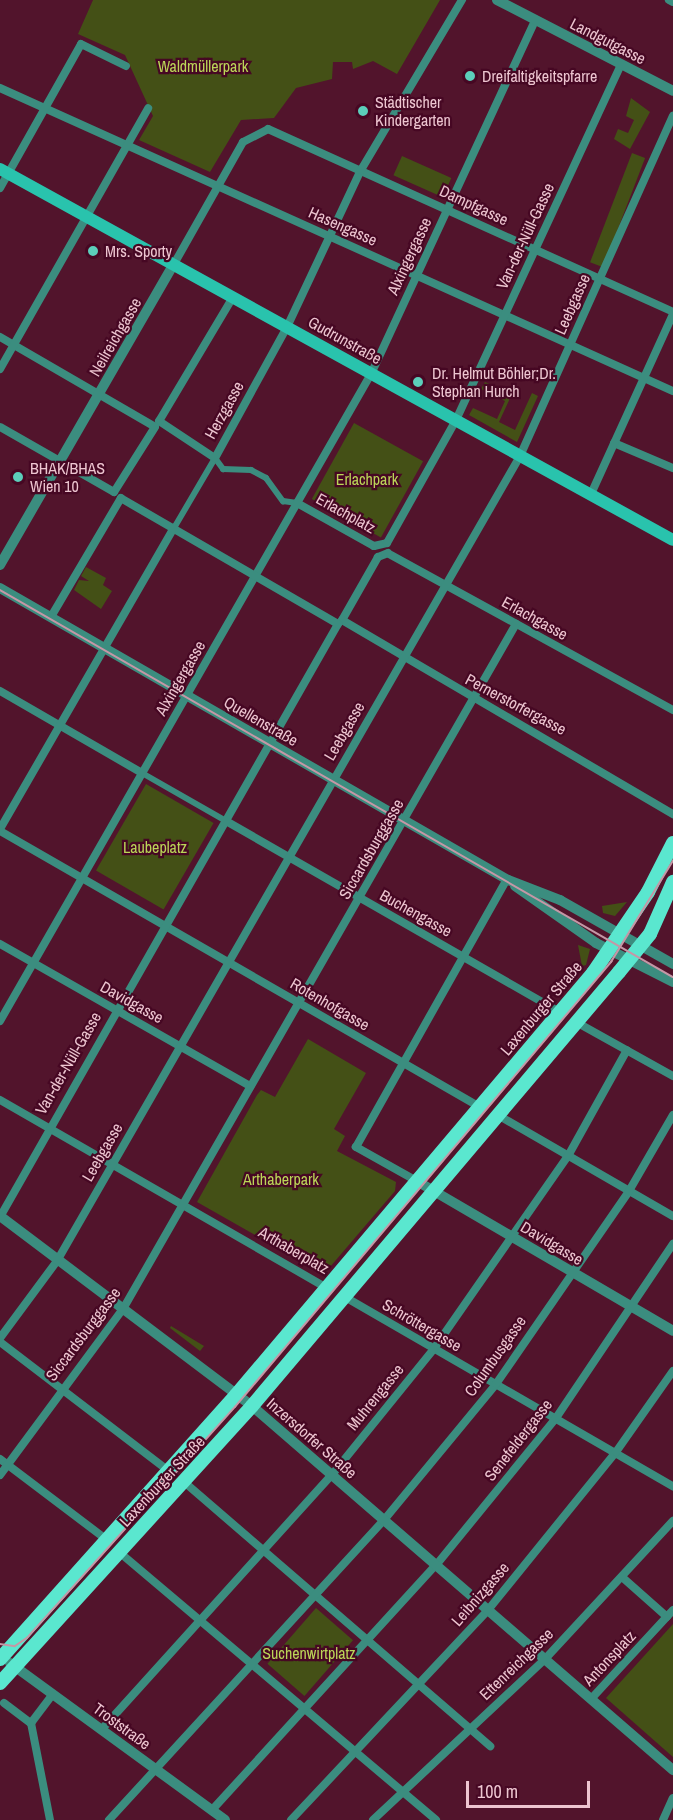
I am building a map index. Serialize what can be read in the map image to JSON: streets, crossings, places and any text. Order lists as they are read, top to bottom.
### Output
{
  "streets": {
    "main road": ["Gudrunstraße", "Laxenburger Straße", "Arthaberplatz"],
    "street": [
      "Landgutgasse",
      "Dampfgasse",
      "Hasengasse",
      "Van-der-Nüll-Gasse",
      "Alxingergasse",
      "Leebgasse",
      "Neilreichgasse",
      "Herzgasse",
      "Erlachplatz",
      "Erlachgasse",
      "Pernerstorfergasse",
      "Quellenstraße",
      "Siccardsburggasse",
      "Buchengasse",
      "Davidgasse",
      "Rotenhofgasse",
      "Schröttergasse",
      "Columbusgasse",
      "Muhrengasse",
      "Inzersdorfer Straße",
      "Senefeldergasse",
      "Leibnizgasse",
      "Antonsplatz",
      "Ettenreichgasse",
      "Troststraße"
    ]
  },
  "crossings": [
    ["Landgutgasse", "Van-der-Nüll-Gasse"],
    ["Landgutgasse", "Alxingergasse"],
    ["Dampfgasse", "Van-der-Nüll-Gasse"],
    ["Dampfgasse", "Alxingergasse"],
    ["Dampfgasse", "Leebgasse"],
    ["Dampfgasse", "Neilreichgasse"],
    ["Dampfgasse", "Herzgasse"],
    ["Hasengasse", "Van-der-Nüll-Gasse"],
    ["Hasengasse", "Alxingergasse"],
    ["Hasengasse", "Leebgasse"],
    ["Hasengasse", "Neilreichgasse"],
    ["Hasengasse", "Herzgasse"],
    ["Van-der-Nüll-Gasse", "Gudrunstraße"],
    ["Van-der-Nüll-Gasse", "Erlachplatz"],
    ["Van-der-Nüll-Gasse", "Davidgasse"],
    ["Van-der-Nüll-Gasse", "Rotenhofgasse"],
    ["Van-der-Nüll-Gasse", "Inzersdorfer Straße"],
    ["Alxingergasse", "Gudrunstraße"],
    ["Alxingergasse", "Erlachplatz"],
    ["Alxingergasse", "Pernerstorfergasse"],
    ["Alxingergasse", "Quellenstraße"],
    ["Leebgasse", "Gudrunstraße"],
    ["Leebgasse", "Erlachgasse"],
    ["Leebgasse", "Pernerstorfergasse"],
    ["Leebgasse", "Quellenstraße"],
    ["Leebgasse", "Buchengasse"],
    ["Leebgasse", "Davidgasse"],
    ["Leebgasse", "Rotenhofgasse"],
    ["Leebgasse", "Inzersdorfer Straße"],
    ["Neilreichgasse", "Gudrunstraße"],
    ["Neilreichgasse", "Pernerstorfergasse"],
    ["Gudrunstraße", "Herzgasse"],
    ["Gudrunstraße", "Erlachplatz"],
    ["Herzgasse", "Pernerstorfergasse"],
    ["Herzgasse", "Quellenstraße"],
    ["Erlachgasse", "Pernerstorfergasse"],
    ["Erlachgasse", "Siccardsburggasse"],
    ["Pernerstorfergasse", "Siccardsburggasse"],
    ["Quellenstraße", "Siccardsburggasse"],
    ["Quellenstraße", "Laxenburger Straße"],
    ["Siccardsburggasse", "Buchengasse"],
    ["Siccardsburggasse", "Davidgasse"],
    ["Siccardsburggasse", "Rotenhofgasse"],
    ["Siccardsburggasse", "Arthaberplatz"],
    ["Siccardsburggasse", "Inzersdorfer Straße"],
    ["Buchengasse", "Laxenburger Straße"],
    ["Davidgasse", "Laxenburger Straße"],
    ["Davidgasse", "Arthaberplatz"],
    ["Davidgasse", "Columbusgasse"],
    ["Davidgasse", "Muhrengasse"],
    ["Davidgasse", "Senefeldergasse"],
    ["Rotenhofgasse", "Laxenburger Straße"],
    ["Laxenburger Straße", "Arthaberplatz"],
    ["Laxenburger Straße", "Schröttergasse"],
    ["Laxenburger Straße", "Inzersdorfer Straße"],
    ["Laxenburger Straße", "Troststraße"],
    ["Schröttergasse", "Columbusgasse"],
    ["Schröttergasse", "Muhrengasse"],
    ["Schröttergasse", "Senefeldergasse"],
    ["Schröttergasse", "Leibnizgasse"],
    ["Columbusgasse", "Inzersdorfer Straße"],
    ["Muhrengasse", "Inzersdorfer Straße"],
    ["Muhrengasse", "Troststraße"],
    ["Inzersdorfer Straße", "Senefeldergasse"],
    ["Inzersdorfer Straße", "Leibnizgasse"],
    ["Inzersdorfer Straße", "Antonsplatz"],
    ["Inzersdorfer Straße", "Ettenreichgasse"]
  ],
  "parks": [
    "Waldmüllerpark",
    "Erlachpark",
    "Laubeplatz",
    "Arthaberpark",
    "Suchenwirtplatz"
  ],
  "places": [
    "Dreifaltigkeitspfarre",
    "Städtischer Kindergarten",
    "Mrs. Sporty",
    "Dr. Helmut Böhler;Dr. Stephan Hurch",
    "BHAK/BHAS Wien 10"
  ],
  "scale_bar": "100 m"
}
